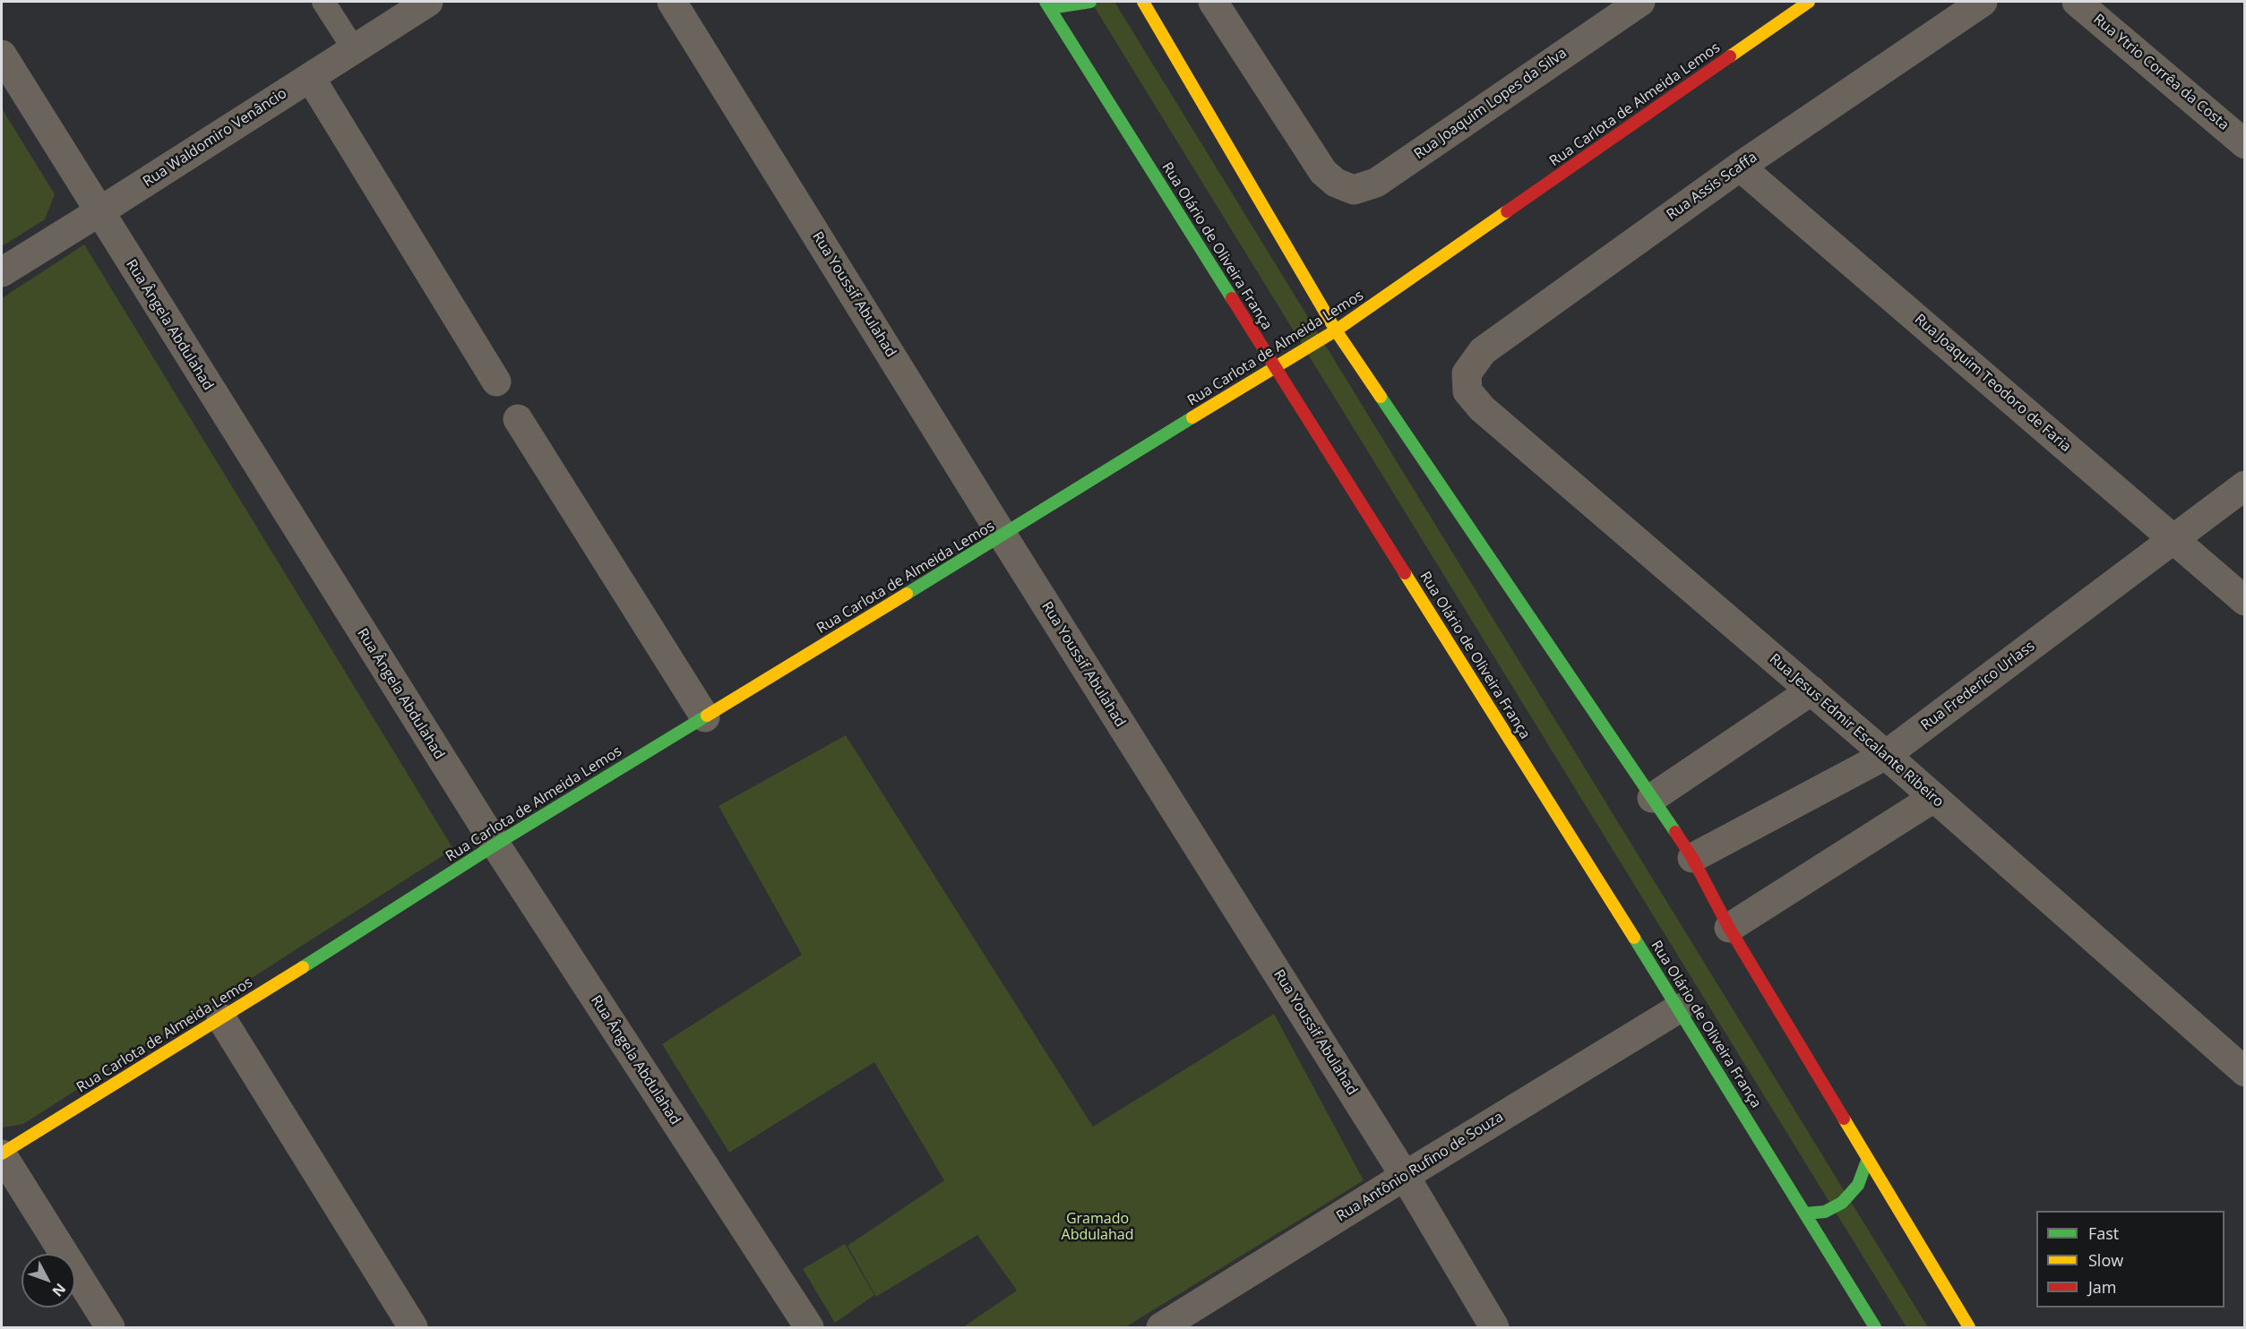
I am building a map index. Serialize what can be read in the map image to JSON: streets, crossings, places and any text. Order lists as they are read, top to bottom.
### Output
{
  "streets": {
    "street": [
      "Rua Ytrio Corrêa da Costa",
      "Rua Joaquim Lopes da Silva",
      "Rua Carlota de Almeida Lemos",
      "Rua Waldomiro Venâncio",
      "Rua Assis Scaffa",
      "Rua Olário de Oliveira França",
      "Rua Youssif Abulahad",
      "Rua Ângela Abdulahad",
      "Rua Joaquim Teodoro de Faria",
      "Rua Frederico Urlass",
      "Rua Jesus Edmir Escalante Ribeiro",
      "Rua Antônio Rufino de Souza"
    ]
  },
  "crossings": [
    ["Rua Carlota de Almeida Lemos", "Rua Olário de Oliveira França"],
    ["Rua Carlota de Almeida Lemos", "Rua Youssif Abulahad"],
    ["Rua Carlota de Almeida Lemos", "Rua Ângela Abdulahad"],
    ["Rua Waldomiro Venâncio", "Rua Ângela Abdulahad"],
    ["Rua Assis Scaffa", "Rua Joaquim Teodoro de Faria"],
    ["Rua Assis Scaffa", "Rua Jesus Edmir Escalante Ribeiro"],
    ["Rua Olário de Oliveira França", "Rua Antônio Rufino de Souza"],
    ["Rua Youssif Abulahad", "Rua Antônio Rufino de Souza"],
    ["Rua Joaquim Teodoro de Faria", "Rua Frederico Urlass"],
    ["Rua Frederico Urlass", "Rua Jesus Edmir Escalante Ribeiro"]
  ],
  "parks": ["Gramado Abdulahad"],
  "legend": ["Fast", "Slow", "Jam"],
  "north": "bottom right"
}
